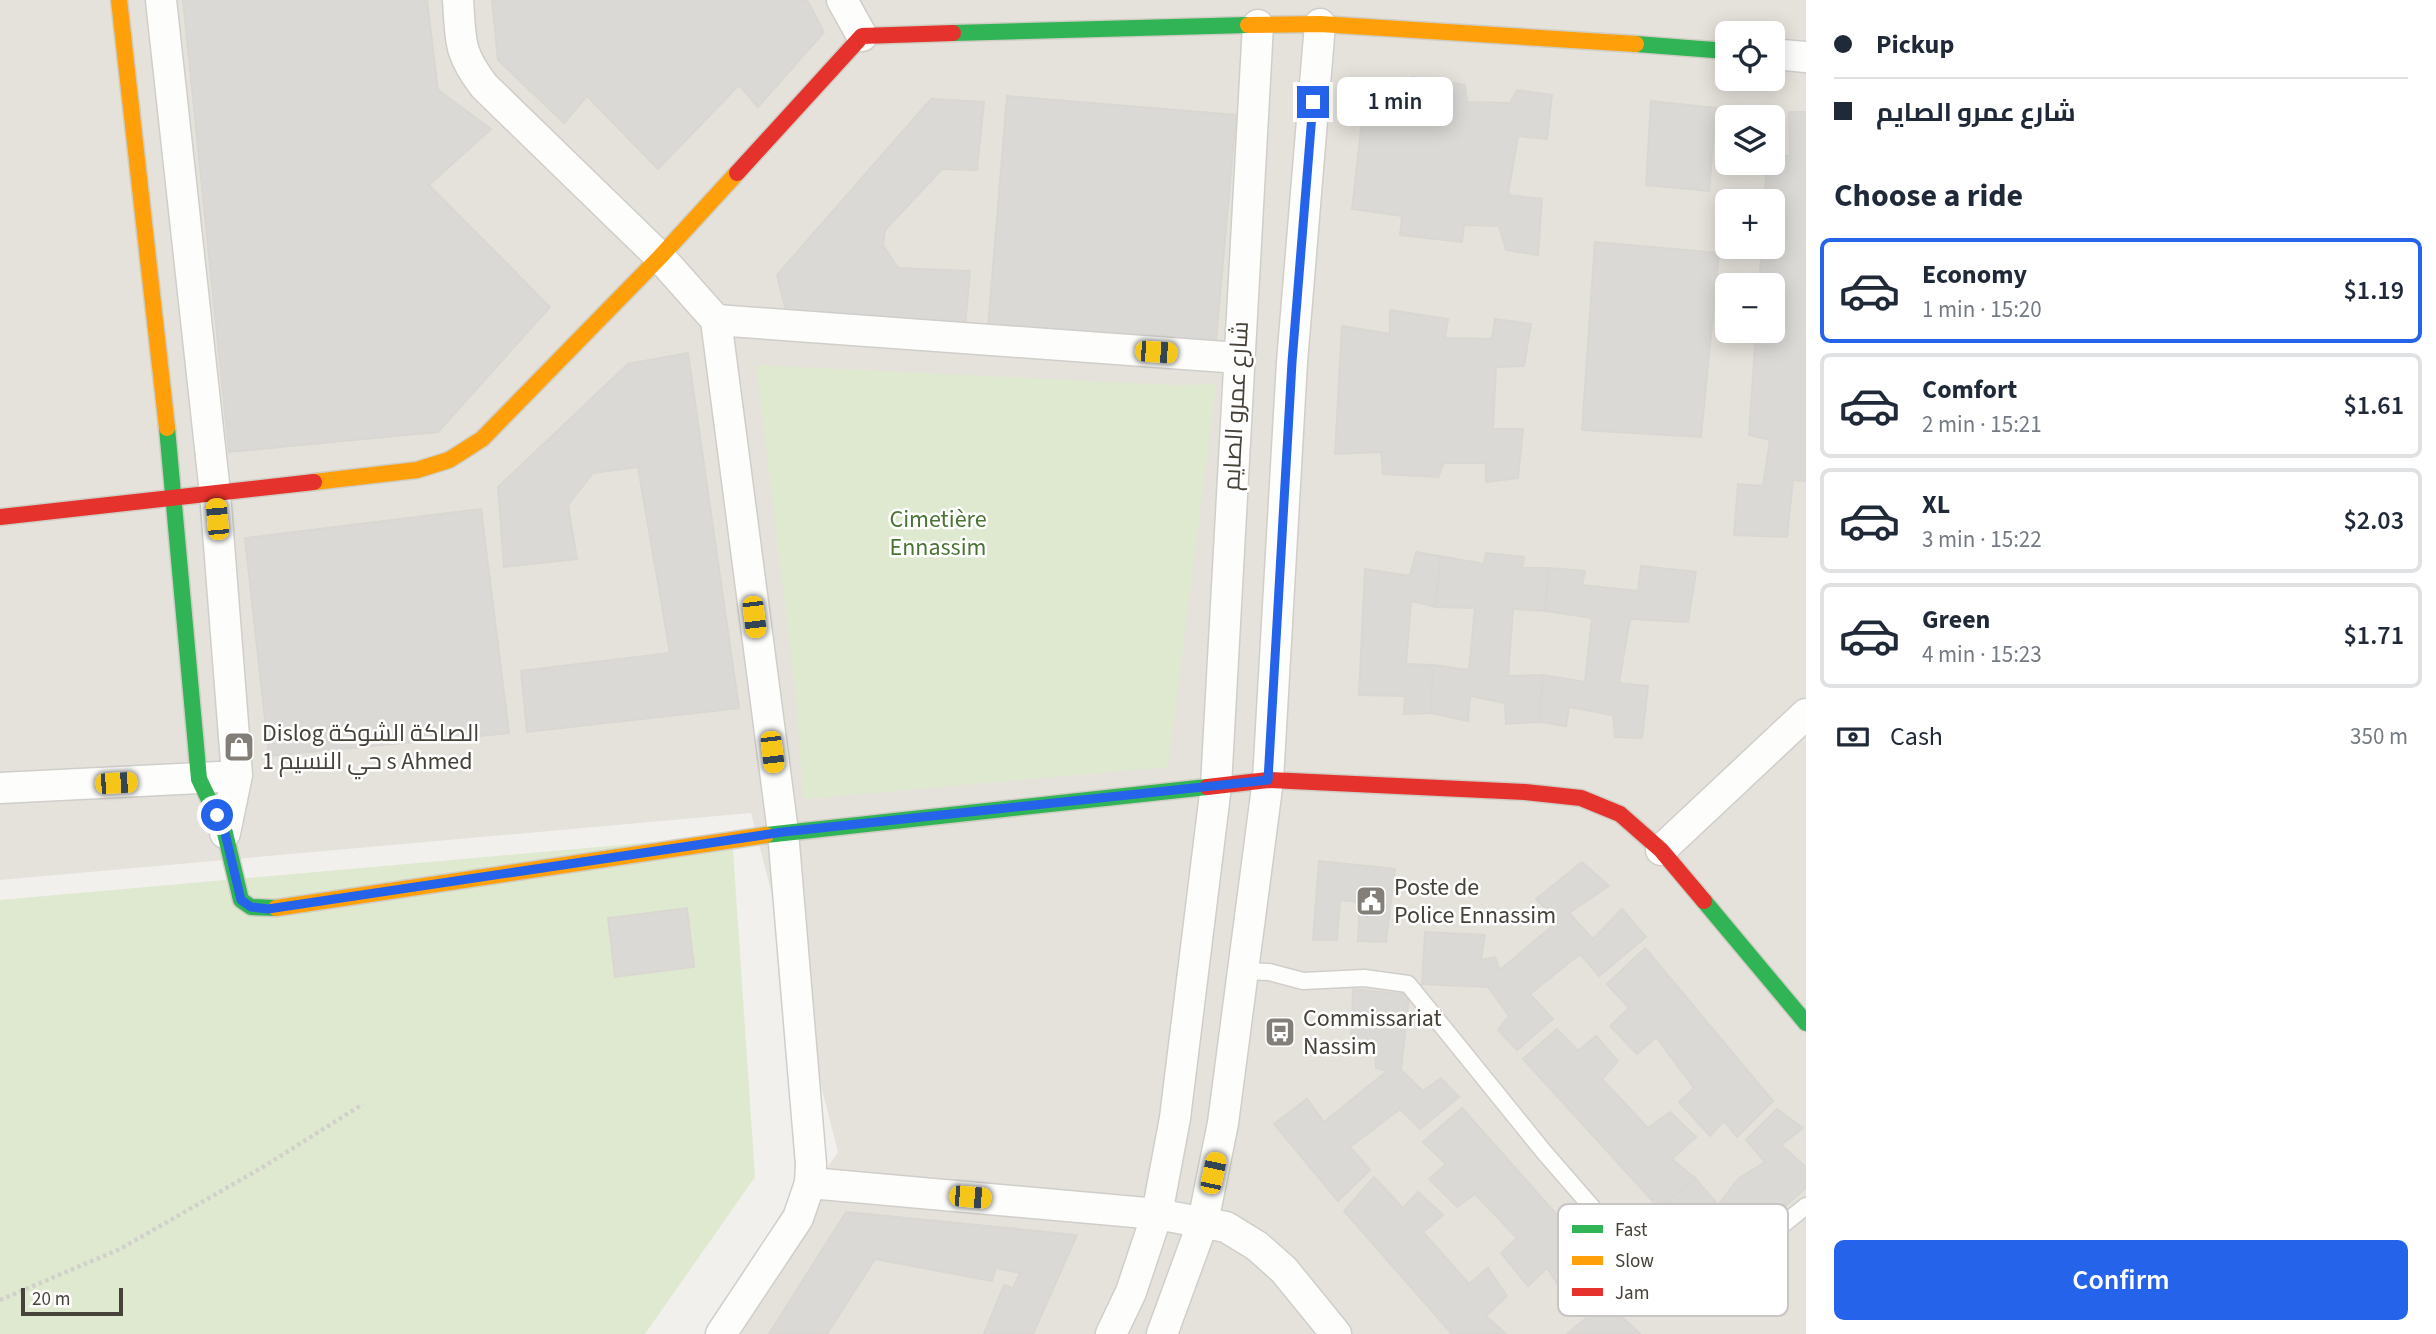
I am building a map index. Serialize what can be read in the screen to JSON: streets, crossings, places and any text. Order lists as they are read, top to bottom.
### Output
{
  "streets": {
    "street": ["شارع عمرو الصايم"]
  },
  "parks": ["Cimetière Ennassim"],
  "places": {
    "shop": ["Dislog الصاكة الشوكة حي النسيم 1 s Ahmed"],
    "public building": ["Poste de Police Ennassim"],
    "bus stop": ["Commissariat Nassim"]
  },
  "legend": ["Fast", "Slow", "Jam"],
  "scale_bar": "20 m",
  "page": {
    "banner": ["Pickup", "شارع عمرو الصايم"],
    "map_buttons": ["+", "−"],
    "bubble": "1 min",
    "heading": "Choose a ride",
    "list": [
      {
        "name": "Economy",
        "note": "1 min · 15:20",
        "value": "$1.19"
      },
      {
        "name": "Comfort",
        "note": "2 min · 15:21",
        "value": "$1.61"
      },
      {
        "name": "XL",
        "note": "3 min · 15:22",
        "value": "$2.03"
      },
      {
        "name": "Green",
        "note": "4 min · 15:23",
        "value": "$1.71"
      }
    ],
    "pay": ["Cash", "350 m"],
    "buttons": "Confirm",
    "scale": "20 m"
  }
}
